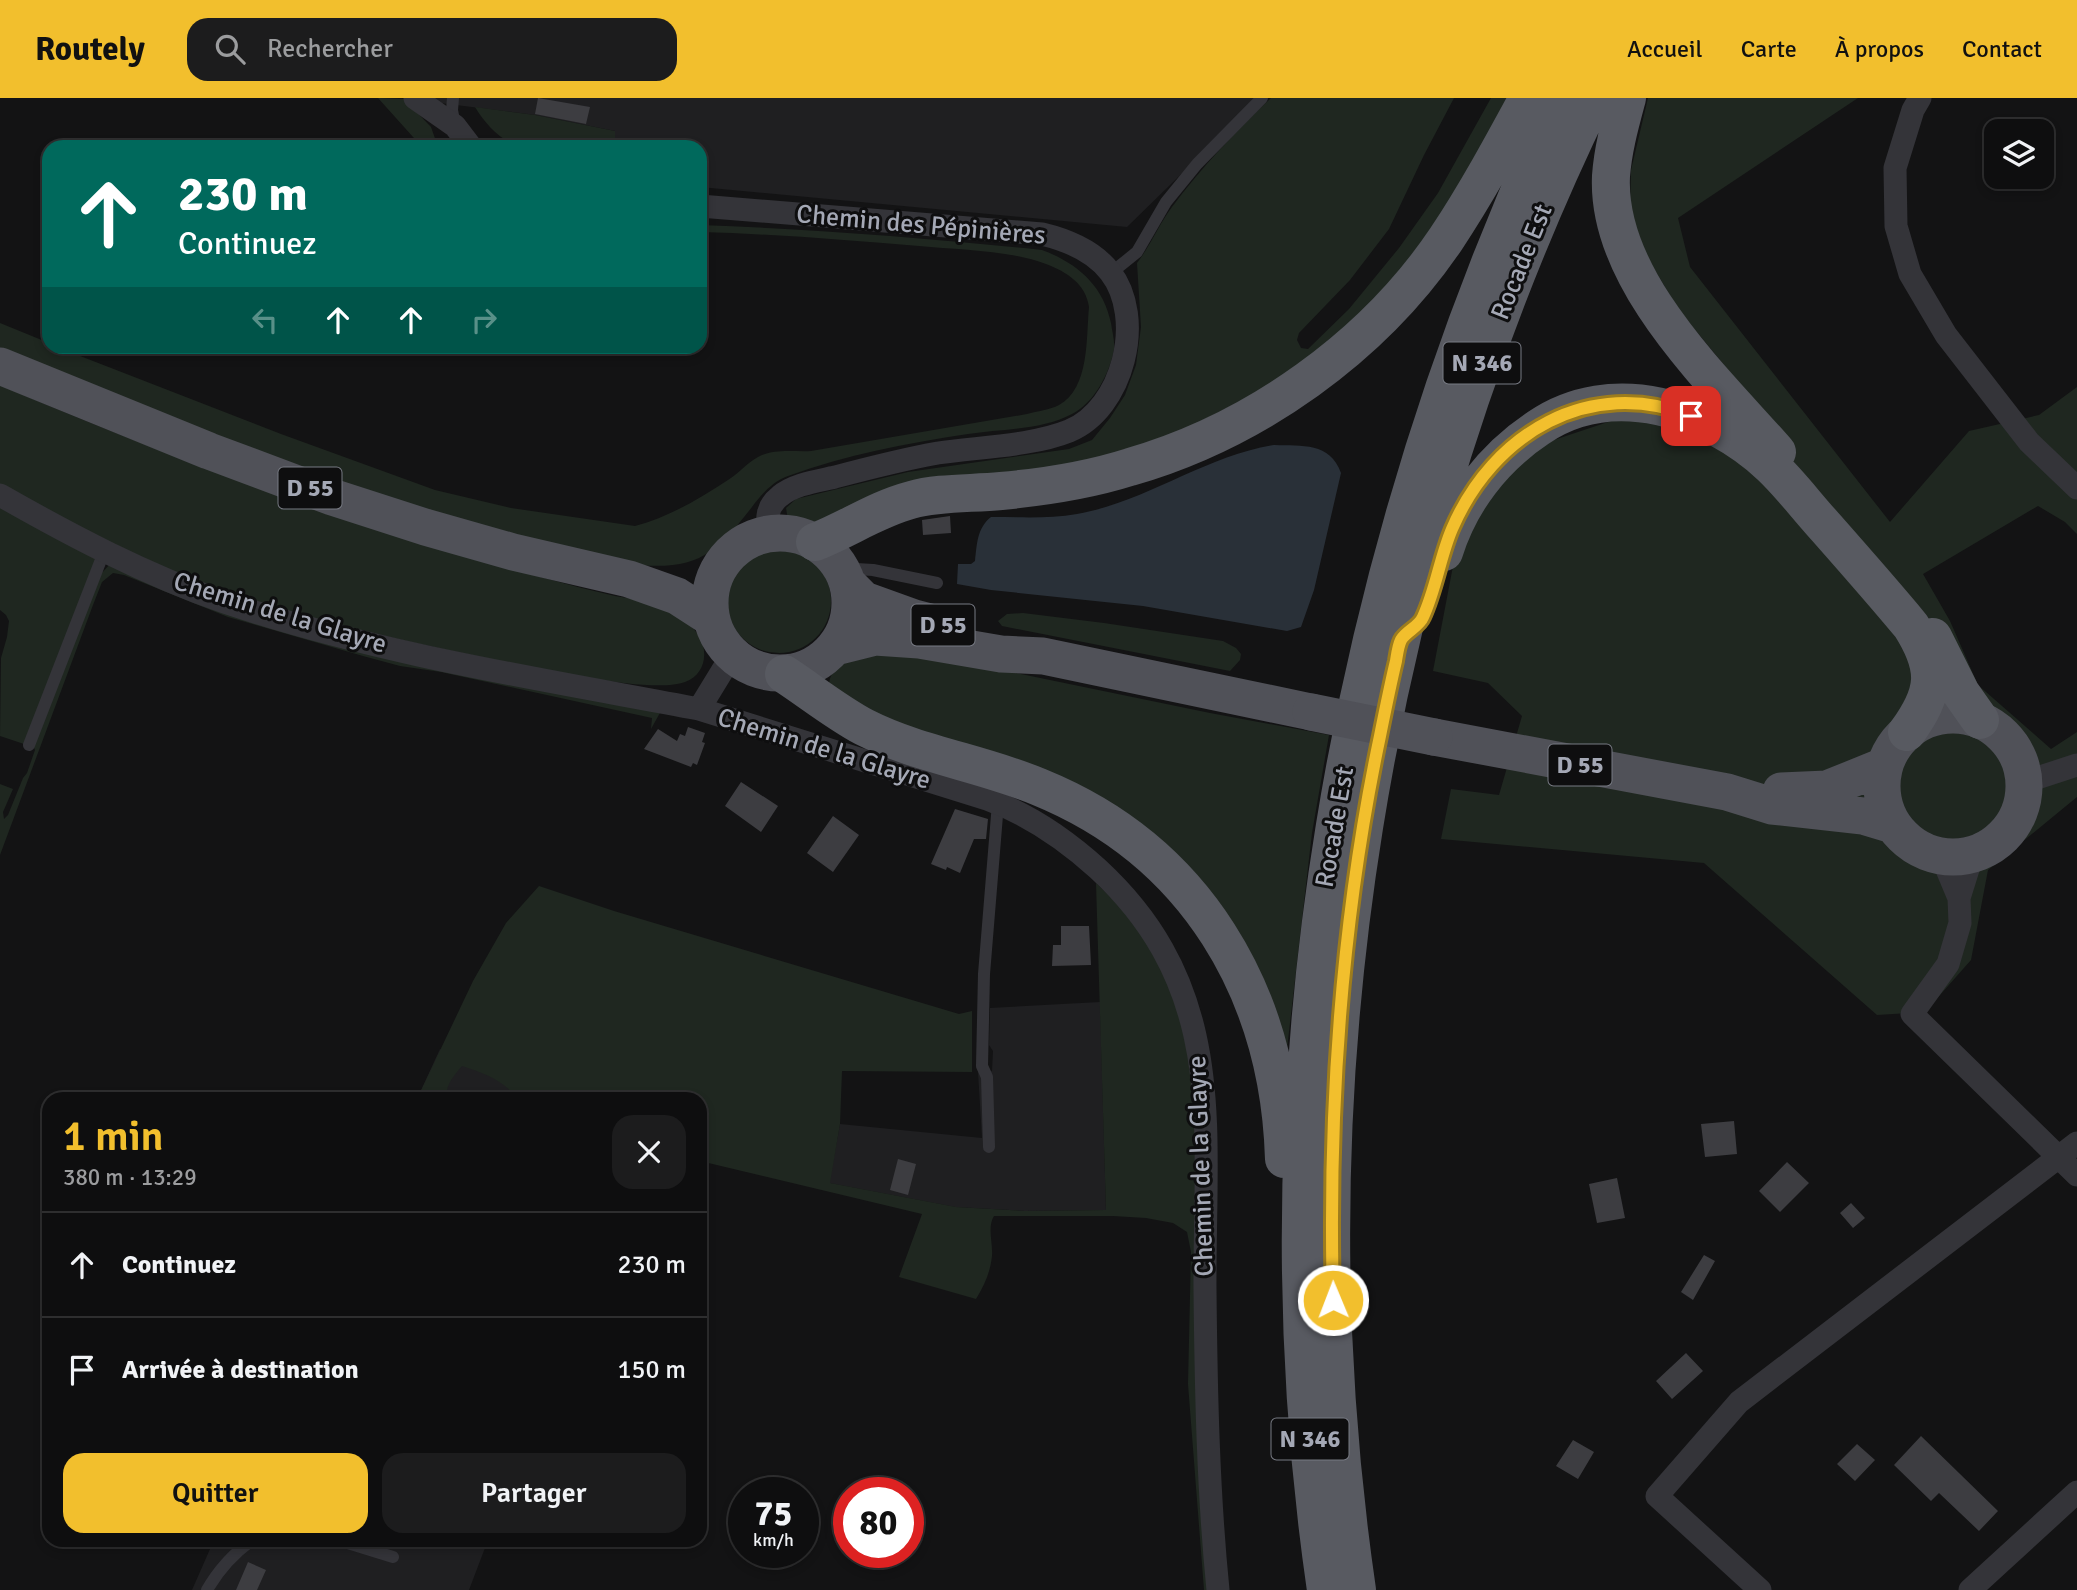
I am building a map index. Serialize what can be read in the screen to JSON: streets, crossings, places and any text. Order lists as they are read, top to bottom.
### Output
{
  "streets": {
    "highway": ["Rocade Est", "N 346"],
    "main road": ["D 55"],
    "street": ["Chemin des Pépinières", "Chemin de la Glayre"]
  },
  "crossings": [
    ["Chemin des Pépinières", "D 55"],
    ["Chemin des Pépinières", "Chemin de la Glayre"],
    ["D 55", "Chemin de la Glayre"]
  ],
  "page": {
    "header": "Routely",
    "search": "Rechercher",
    "nav": [
      "Accueil",
      "Carte",
      "À propos",
      "Contact"
    ],
    "turn": ["230 m", "Continuez"],
    "heading": ["1 min", "380 m · 13:29"],
    "list": [
      {
        "name": "Continuez",
        "value": "230 m"
      },
      {
        "name": "Arrivée à destination",
        "value": "150 m"
      }
    ],
    "buttons": ["Quitter", "Partager"],
    "speed": "75 km/h",
    "limit": "80"
  }
}
